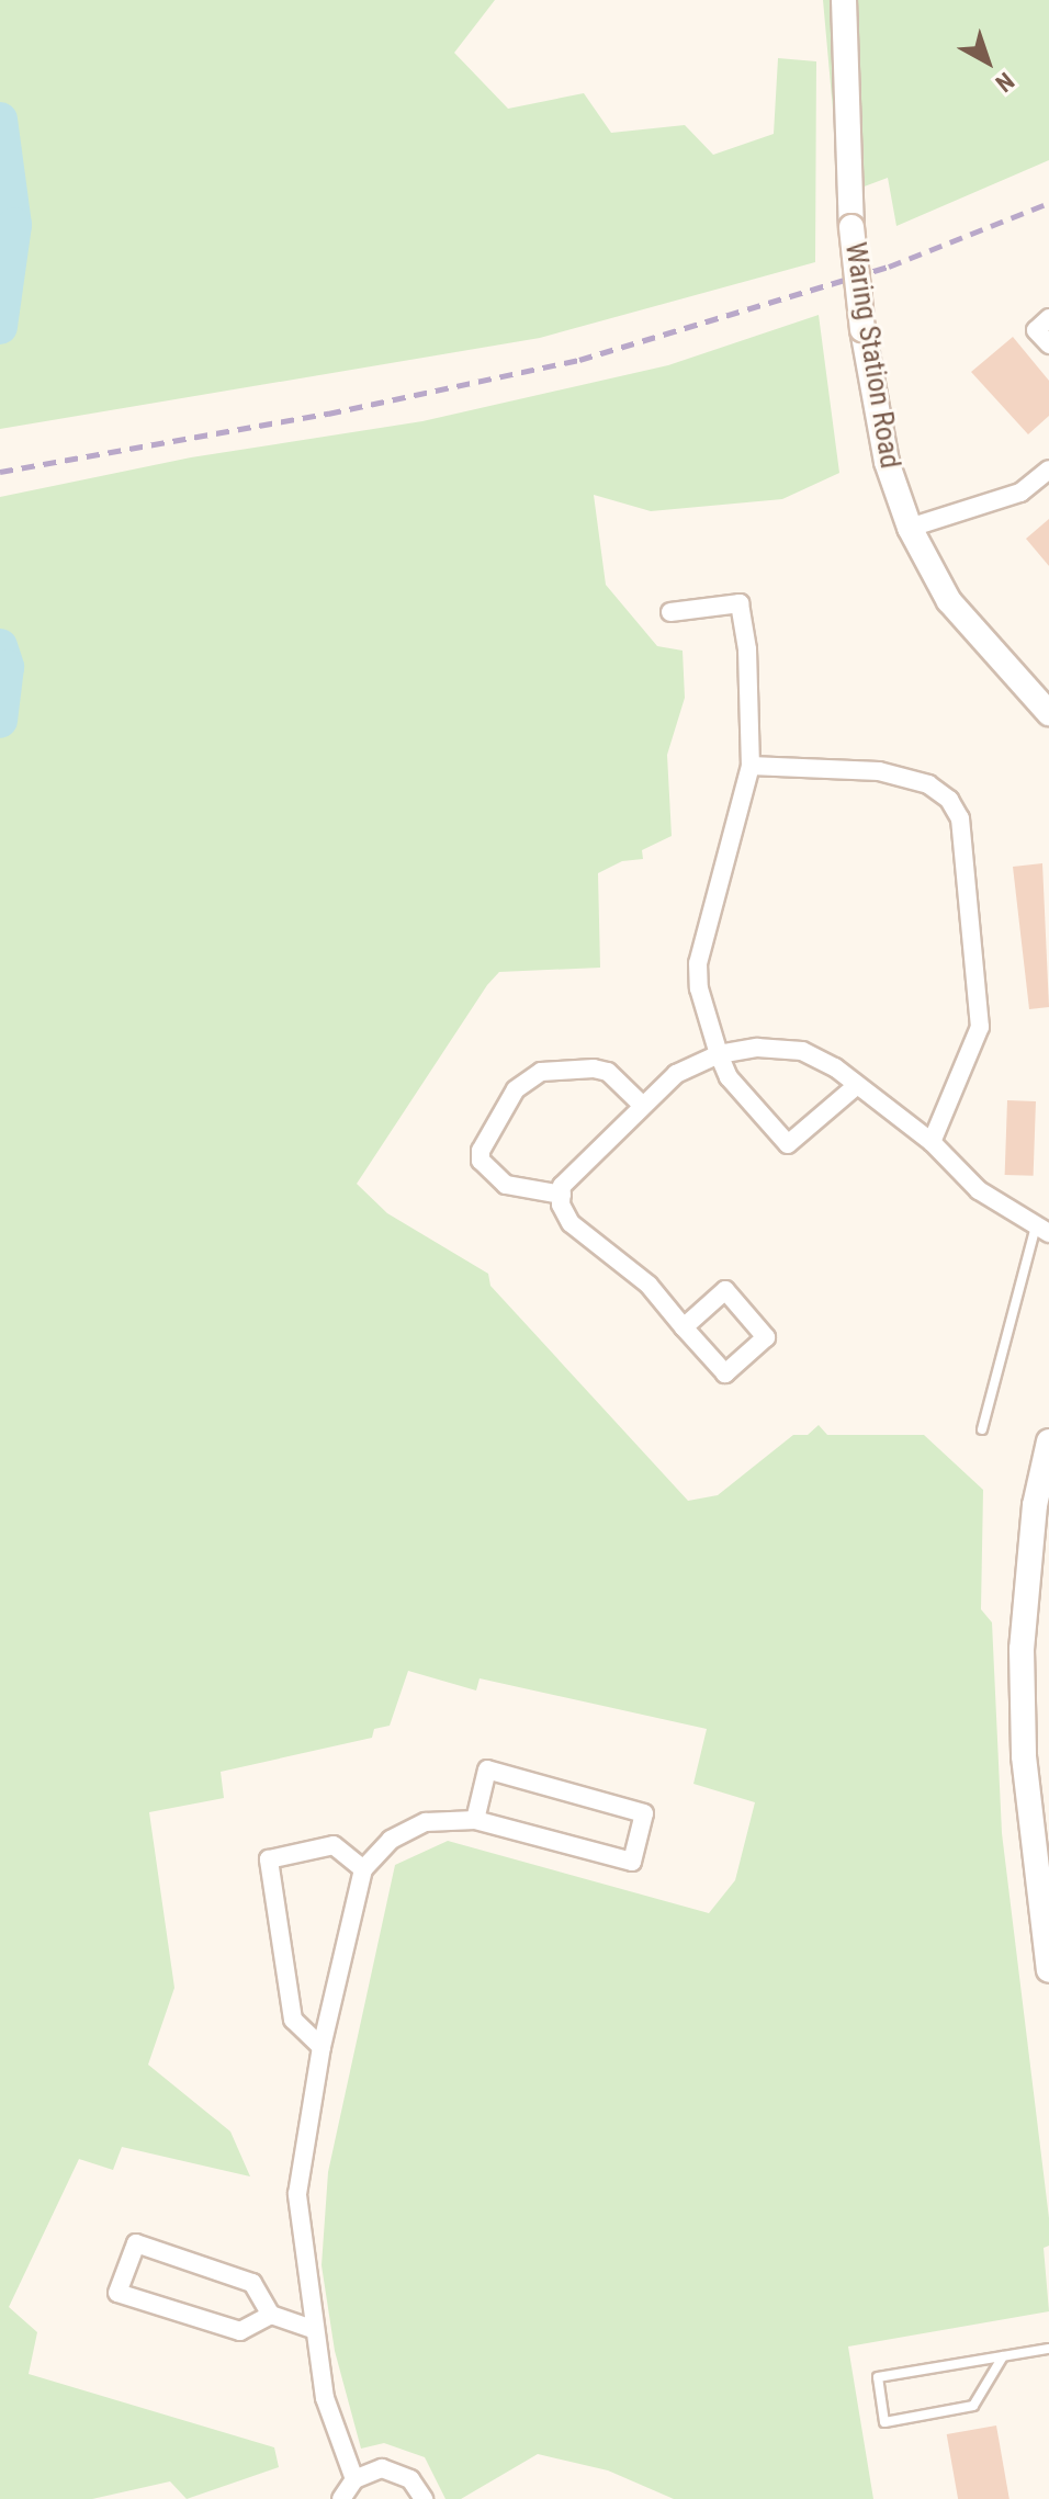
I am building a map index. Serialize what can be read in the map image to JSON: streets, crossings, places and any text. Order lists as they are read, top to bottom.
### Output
{
  "streets": {
    "street": ["Waring Station Road"]
  },
  "north": "bottom right"
}
